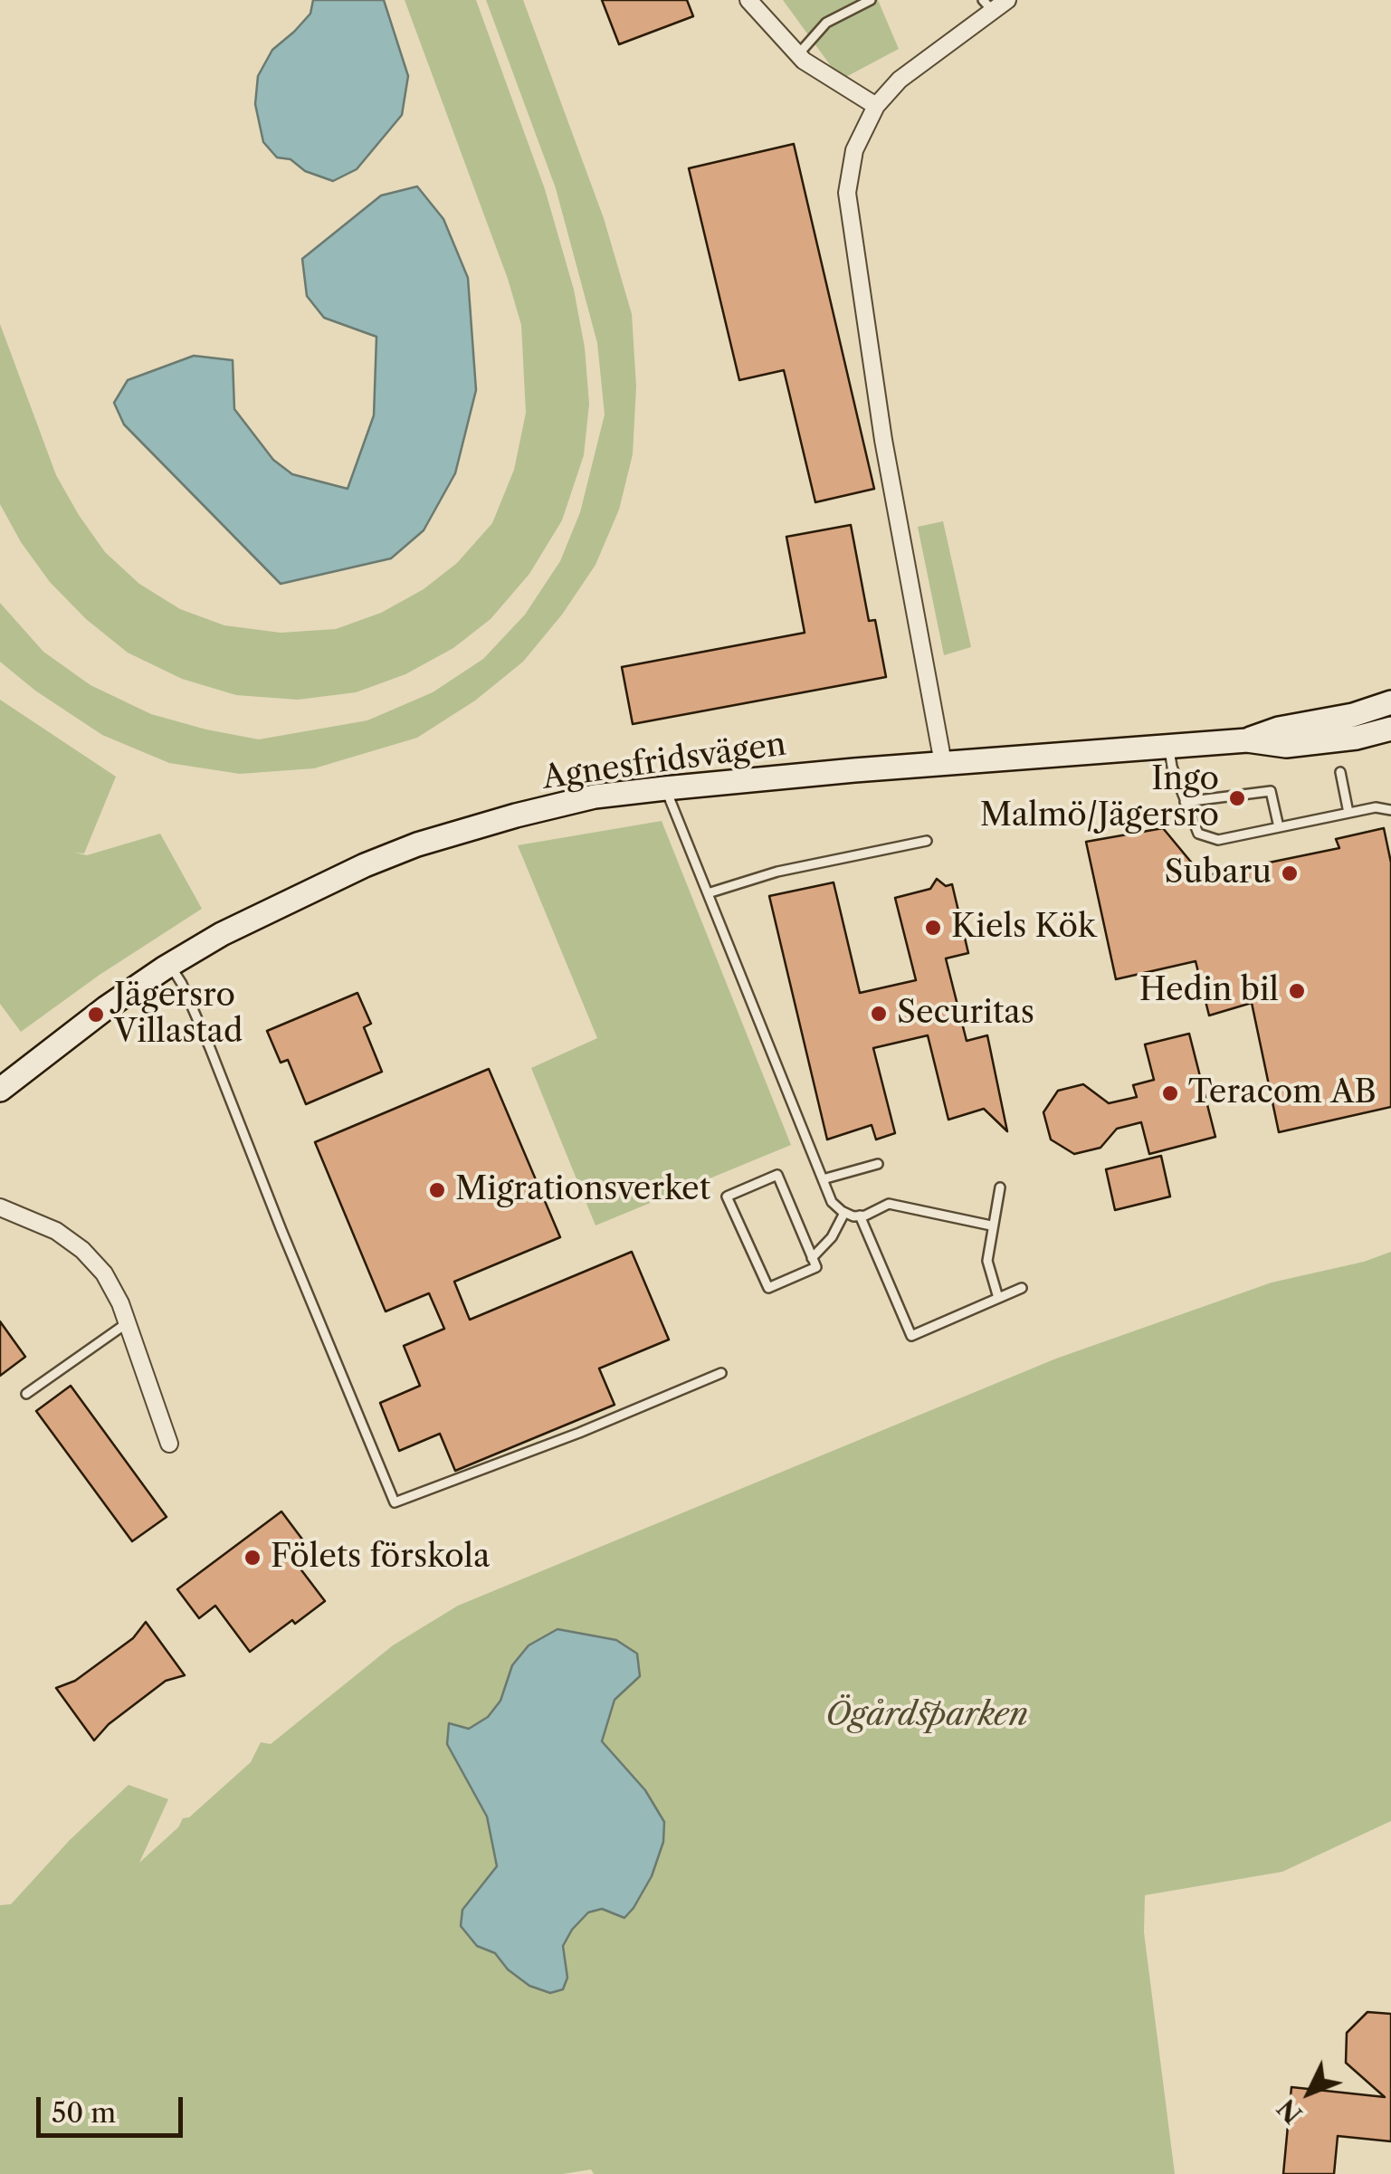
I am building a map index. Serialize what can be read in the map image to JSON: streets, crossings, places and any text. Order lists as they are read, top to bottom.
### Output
{
  "streets": {
    "main road": ["Agnesfridsvägen"]
  },
  "parks": ["Ögårdsparken"],
  "places": [
    "Ingo Malmö/Jägersro",
    "Subaru",
    "Kiels Kök",
    "Hedin bil",
    "Securitas",
    "Jägersro Villastad",
    "Teracom AB",
    "Migrationsverket",
    "Fölets förskola"
  ],
  "scale_bar": "50 m",
  "north": "bottom left"
}
